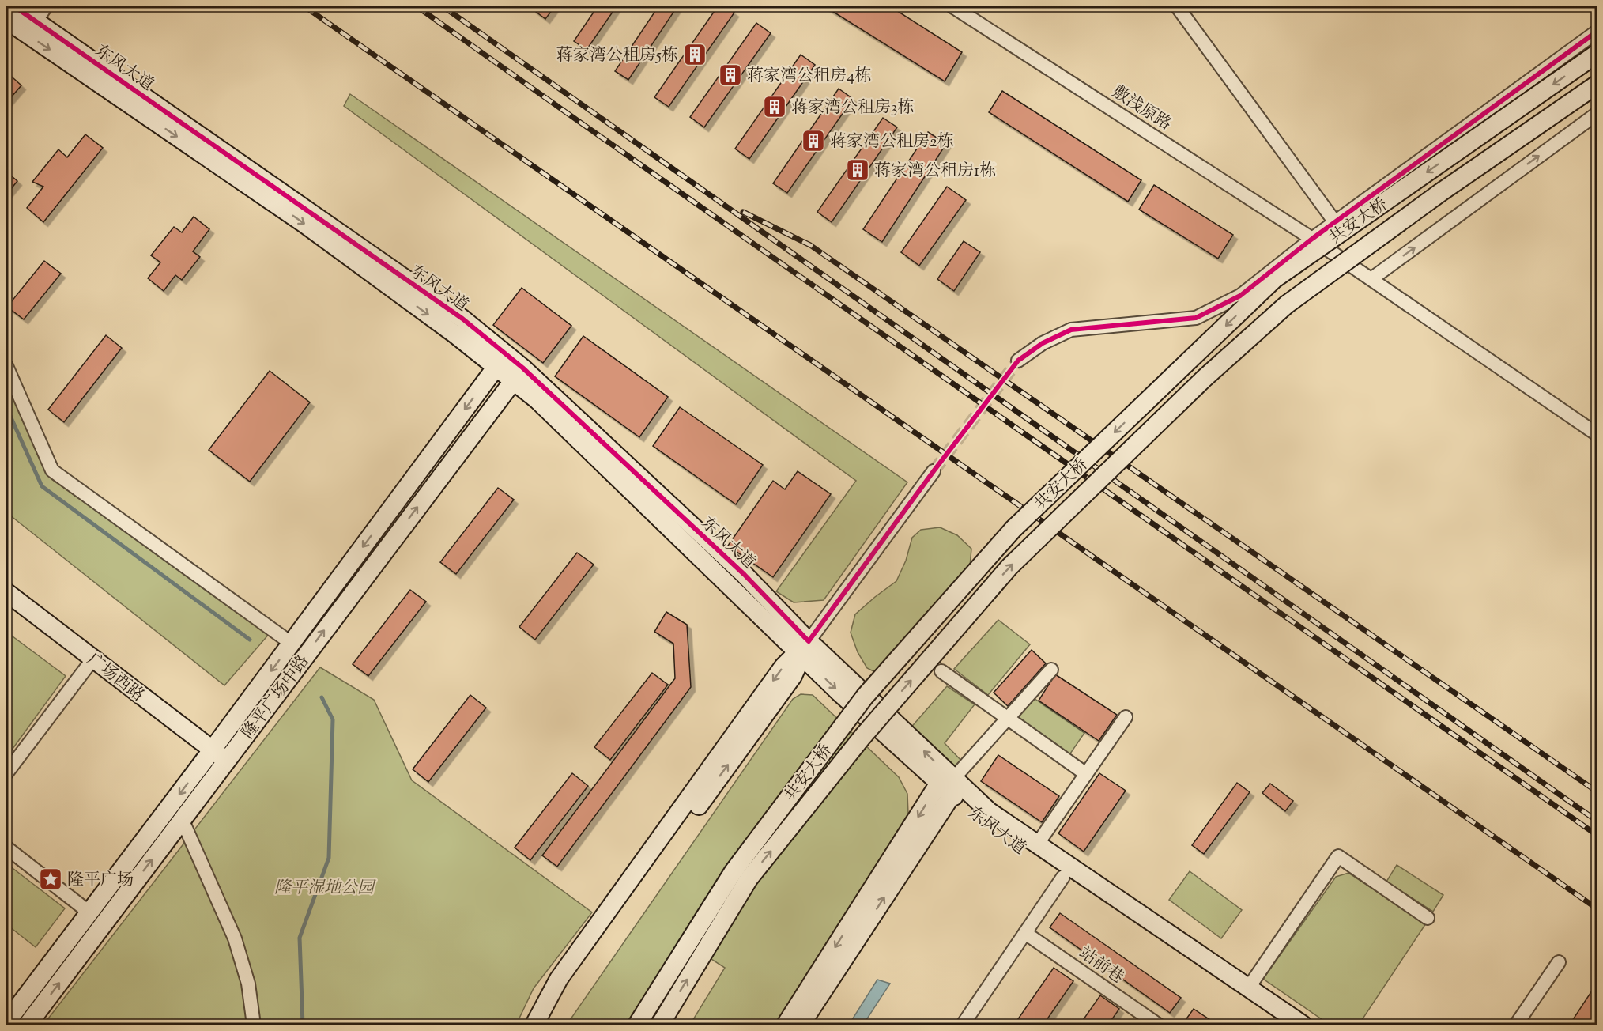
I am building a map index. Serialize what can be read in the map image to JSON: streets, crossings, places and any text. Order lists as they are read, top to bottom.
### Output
{
  "streets": {
    "main road": [
      "东风大道",
      "共安大桥",
      "广场西路",
      "隆平广场中路"
    ],
    "street": ["敷浅原路", "站前巷"]
  },
  "crossings": [
    ["东风大道", "隆平广场中路"],
    ["广场西路", "隆平广场中路"]
  ],
  "parks": ["隆平湿地公园"],
  "places": {
    "building": [
      "蒋家湾公租房5栋",
      "蒋家湾公租房4栋",
      "蒋家湾公租房3栋",
      "蒋家湾公租房2栋",
      "蒋家湾公租房1栋"
    ],
    "place": ["隆平广场"]
  }
}
